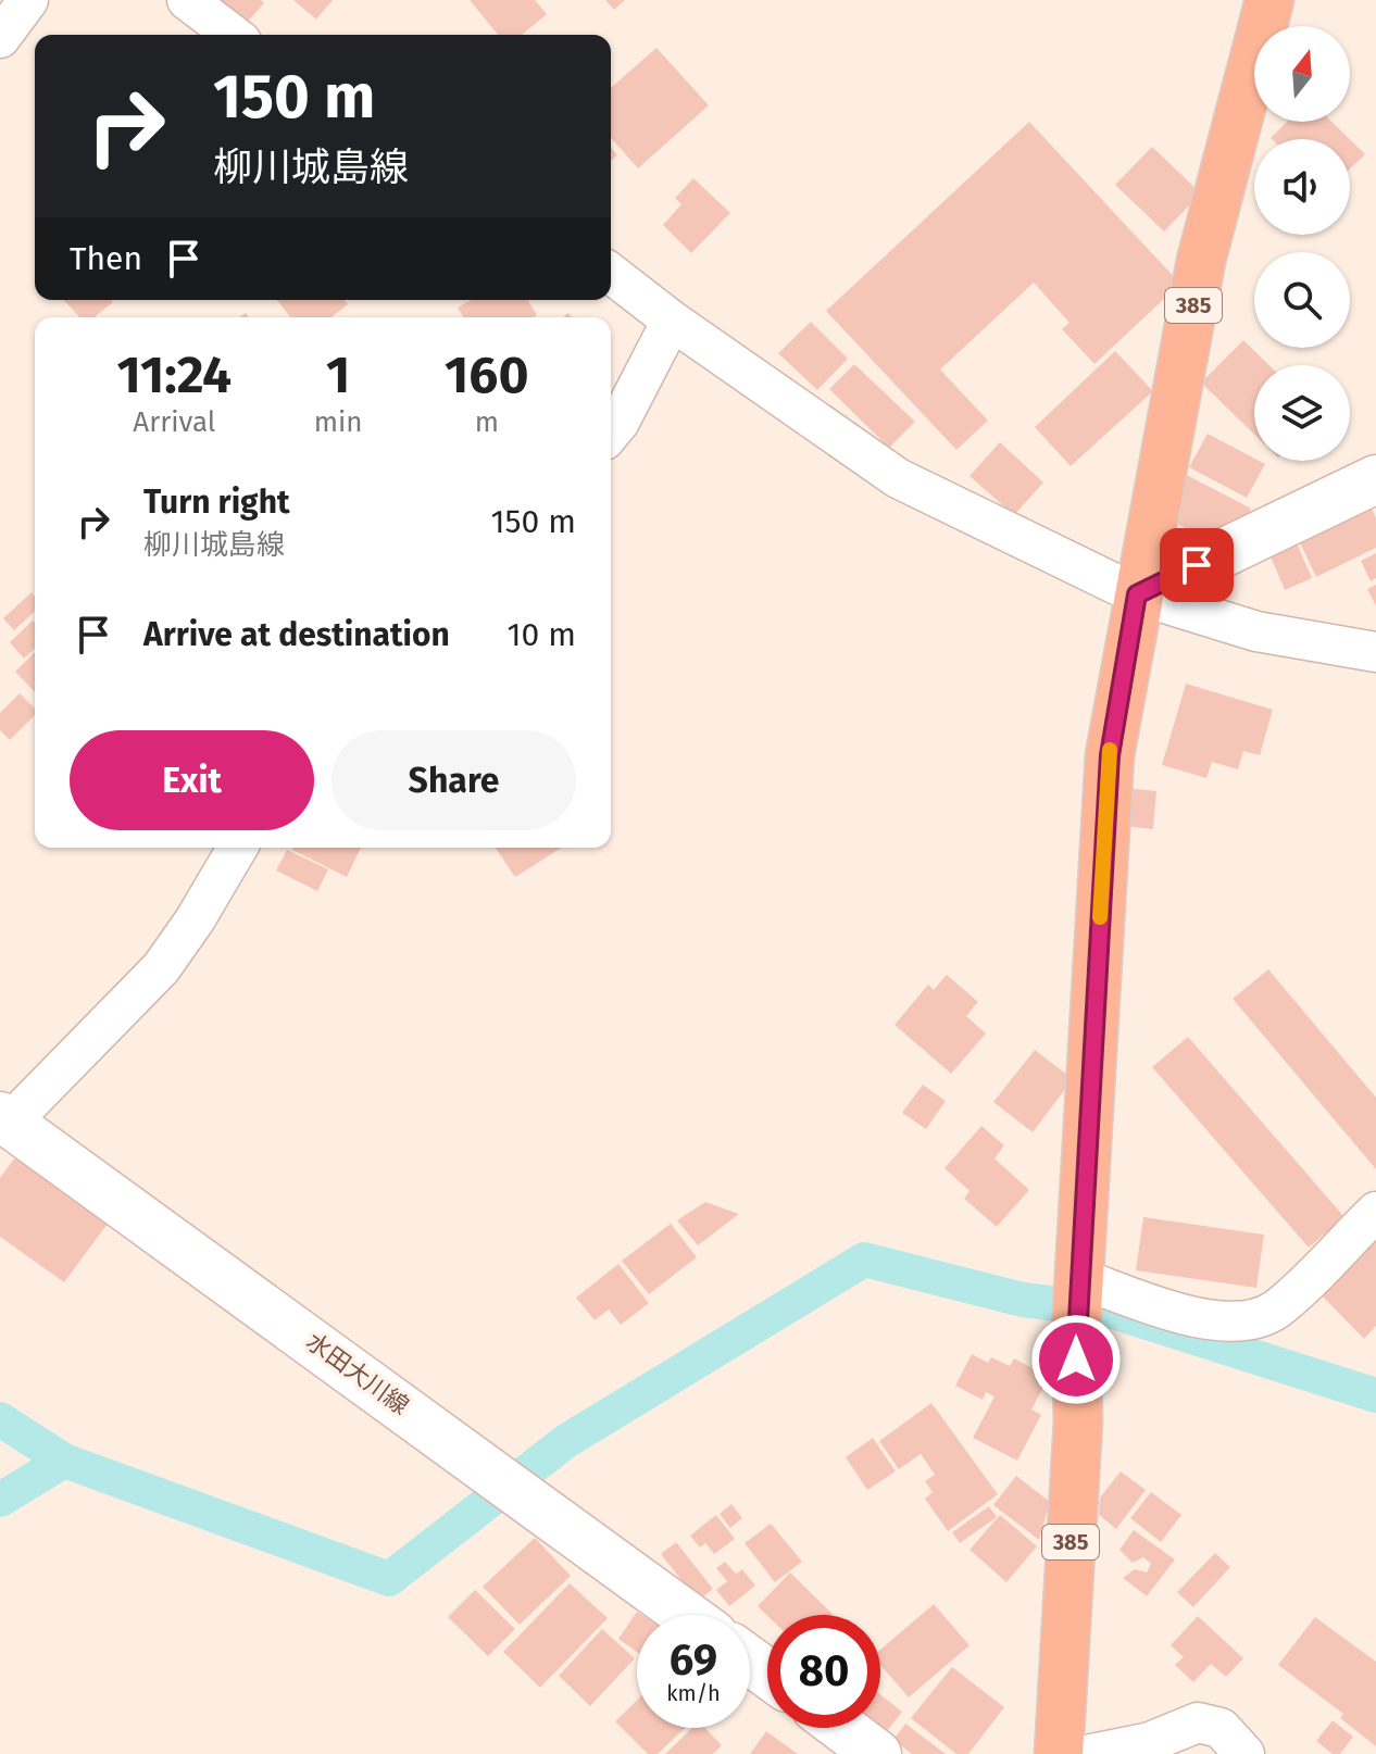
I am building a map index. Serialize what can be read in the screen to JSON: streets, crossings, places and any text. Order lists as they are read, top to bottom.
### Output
{
  "streets": {
    "highway": ["385"],
    "main road": ["水田大川線"]
  },
  "north": "top",
  "page": {
    "turn": ["150 m", "柳川城島線"],
    "then": "Then",
    "eta": [
      "11:24",
      "Arrival",
      "1",
      "min",
      "160",
      "m"
    ],
    "list": [
      {
        "name": "Turn right",
        "note": "柳川城島線",
        "value": "150 m"
      },
      {
        "name": "Arrive at destination",
        "value": "10 m"
      }
    ],
    "buttons": ["Exit", "Share"],
    "speed": "69 km/h",
    "limit": "80"
  }
}
